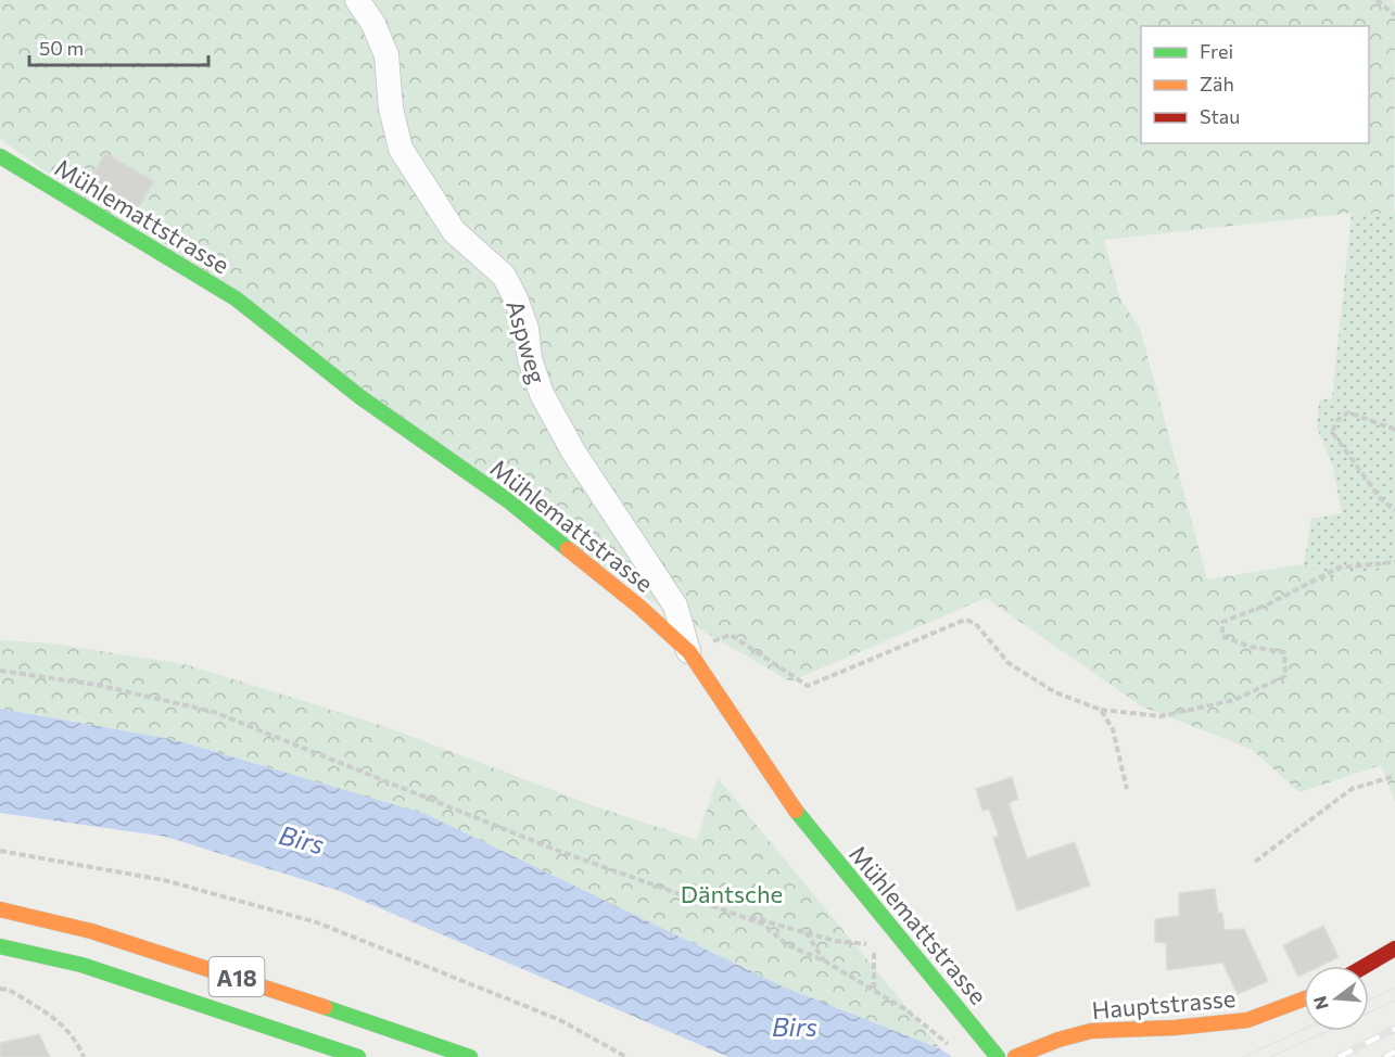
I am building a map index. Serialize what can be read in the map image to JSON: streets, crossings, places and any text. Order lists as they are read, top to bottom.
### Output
{
  "streets": {
    "main road": ["Mühlemattstrasse", "A18", "Hauptstrasse"],
    "street": ["Aspweg"]
  },
  "crossings": [
    ["Mühlemattstrasse", "Aspweg"]
  ],
  "water": ["Birs"],
  "parks": ["Däntsche"],
  "legend": ["Frei", "Zäh", "Stau"],
  "scale_bar": "50 m",
  "north": "left"
}
